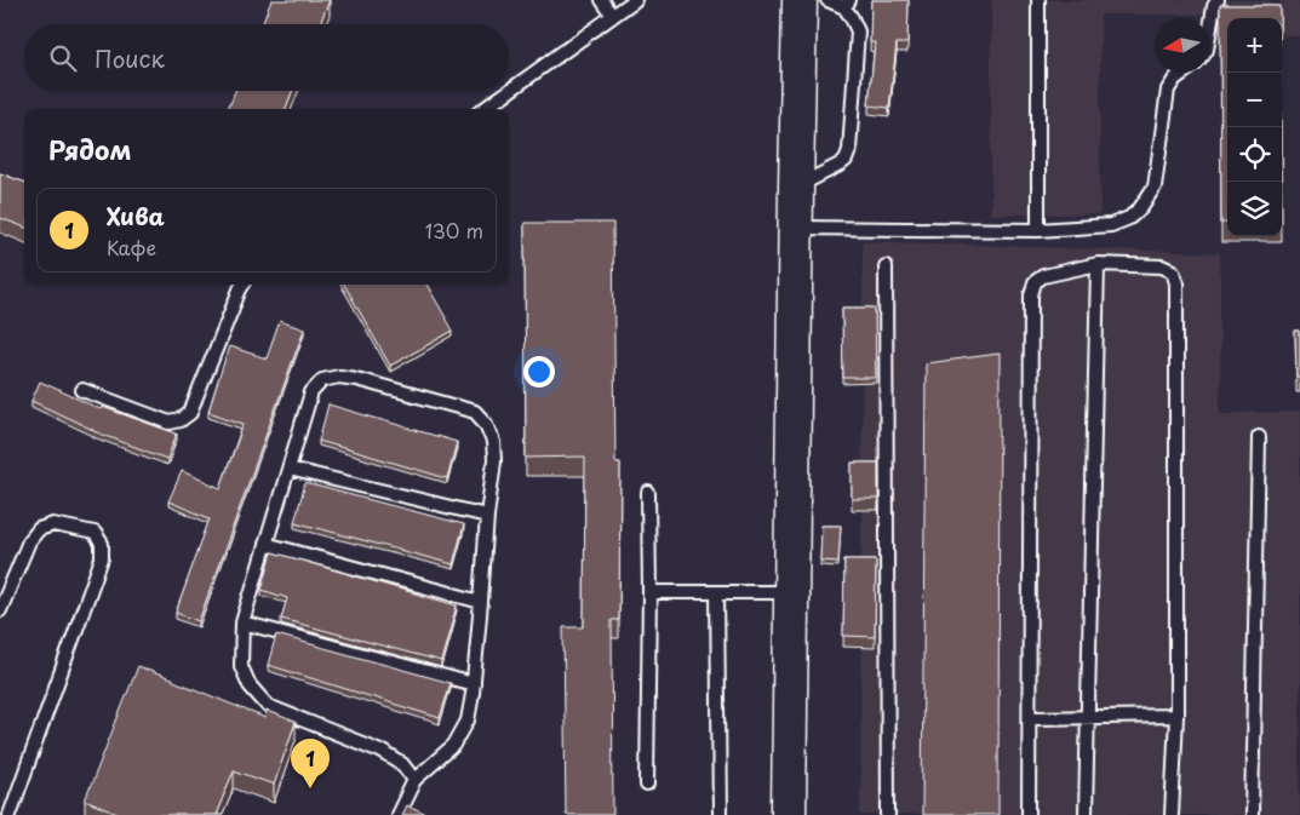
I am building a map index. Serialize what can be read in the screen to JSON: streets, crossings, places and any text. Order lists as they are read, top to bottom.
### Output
{
  "north": "left",
  "page": {
    "map_buttons": ["+", "−"],
    "search": "Поиск",
    "heading": "Рядом",
    "list": [
      {
        "mark": "1",
        "name": "Хива",
        "note": "Кафе",
        "value": "130 m"
      }
    ],
    "pins": "1"
  }
}
